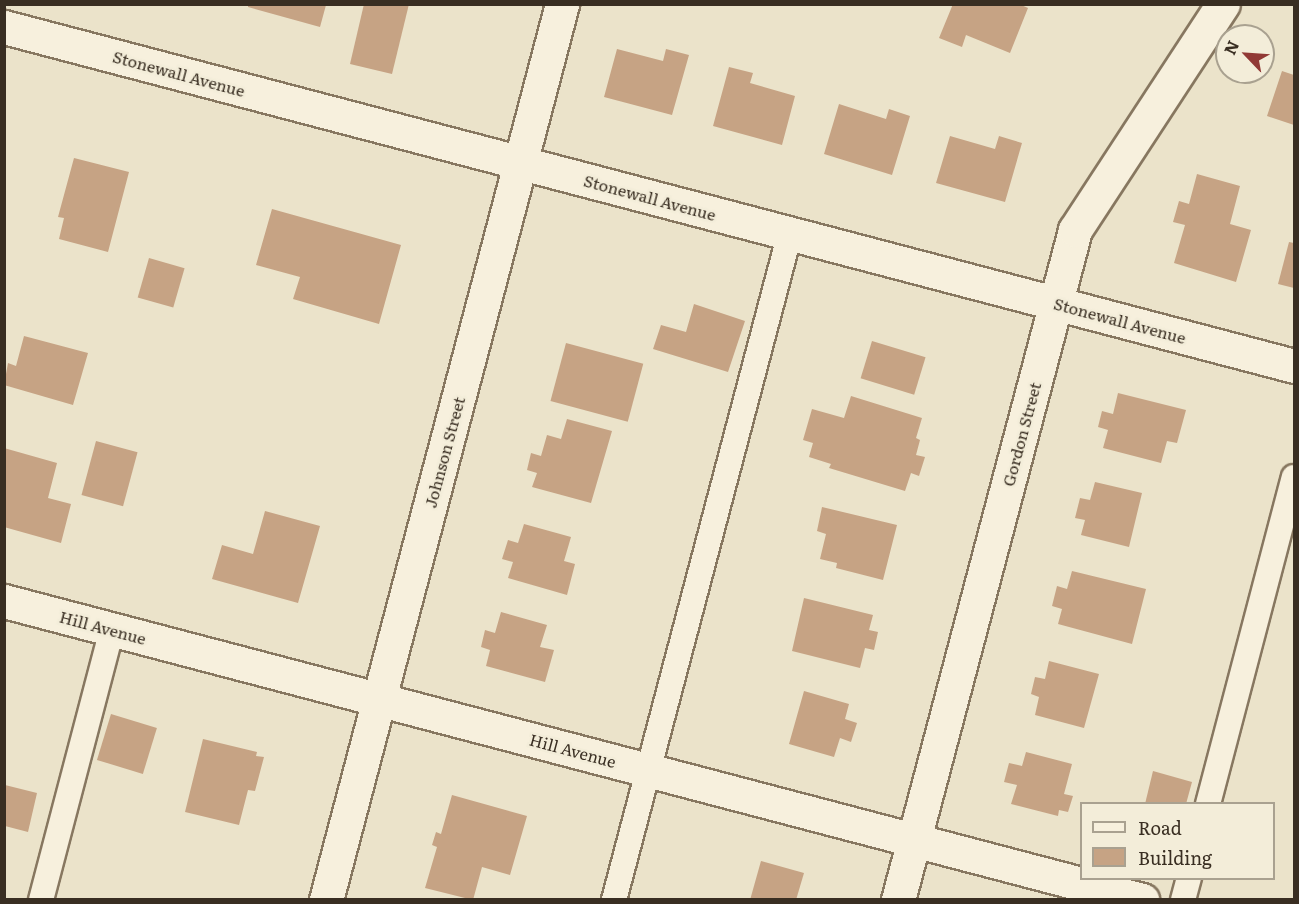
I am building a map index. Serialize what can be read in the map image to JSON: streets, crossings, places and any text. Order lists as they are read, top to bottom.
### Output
{
  "streets": {
    "street": [
      "Stonewall Avenue",
      "Gordon Street",
      "Johnson Street",
      "Hill Avenue"
    ]
  },
  "crossings": [
    ["Stonewall Avenue", "Gordon Street"],
    ["Stonewall Avenue", "Johnson Street"],
    ["Gordon Street", "Hill Avenue"],
    ["Johnson Street", "Hill Avenue"]
  ],
  "legend": ["Road", "Building"],
  "north": "top left"
}
